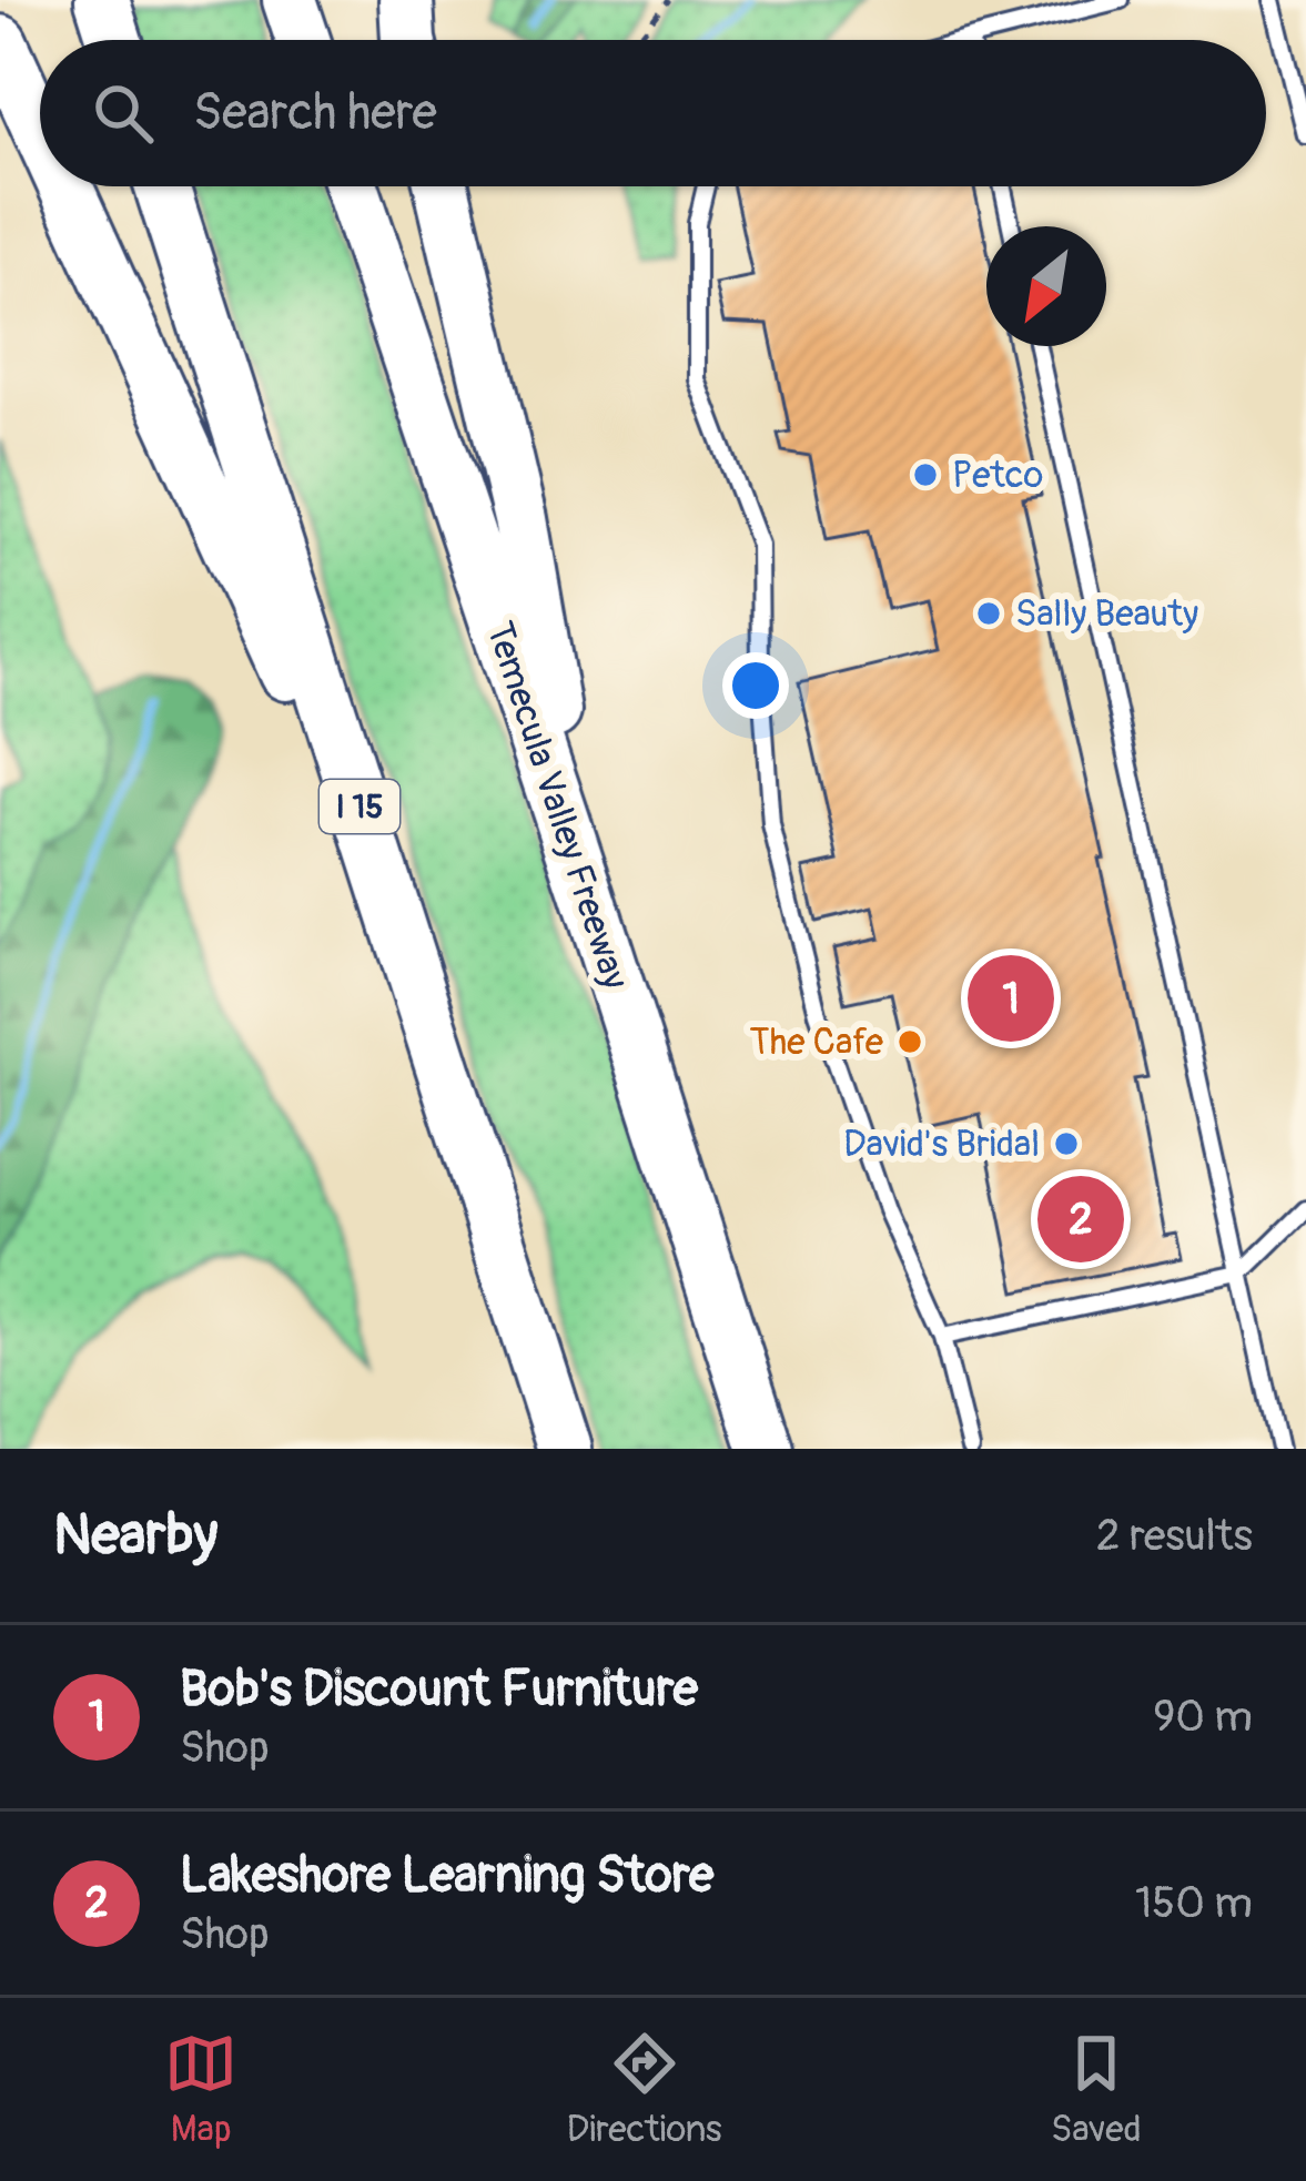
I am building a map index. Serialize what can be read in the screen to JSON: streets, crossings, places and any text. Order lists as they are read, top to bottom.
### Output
{
  "streets": {
    "highway": ["Temecula Valley Freeway", "I 15"]
  },
  "places": [
    "Petco",
    "Sally Beauty",
    "The Cafe",
    "David's Bridal"
  ],
  "north": "bottom left",
  "page": {
    "search": "Search here",
    "pins": ["1", "2"],
    "heading": ["Nearby", "2 results"],
    "list": [
      {
        "mark": "1",
        "name": "Bob's Discount Furniture",
        "note": "Shop",
        "value": "90 m"
      },
      {
        "mark": "2",
        "name": "Lakeshore Learning Store",
        "note": "Shop",
        "value": "150 m"
      }
    ],
    "nav": ["Map", "Directions", "Saved"]
  }
}
